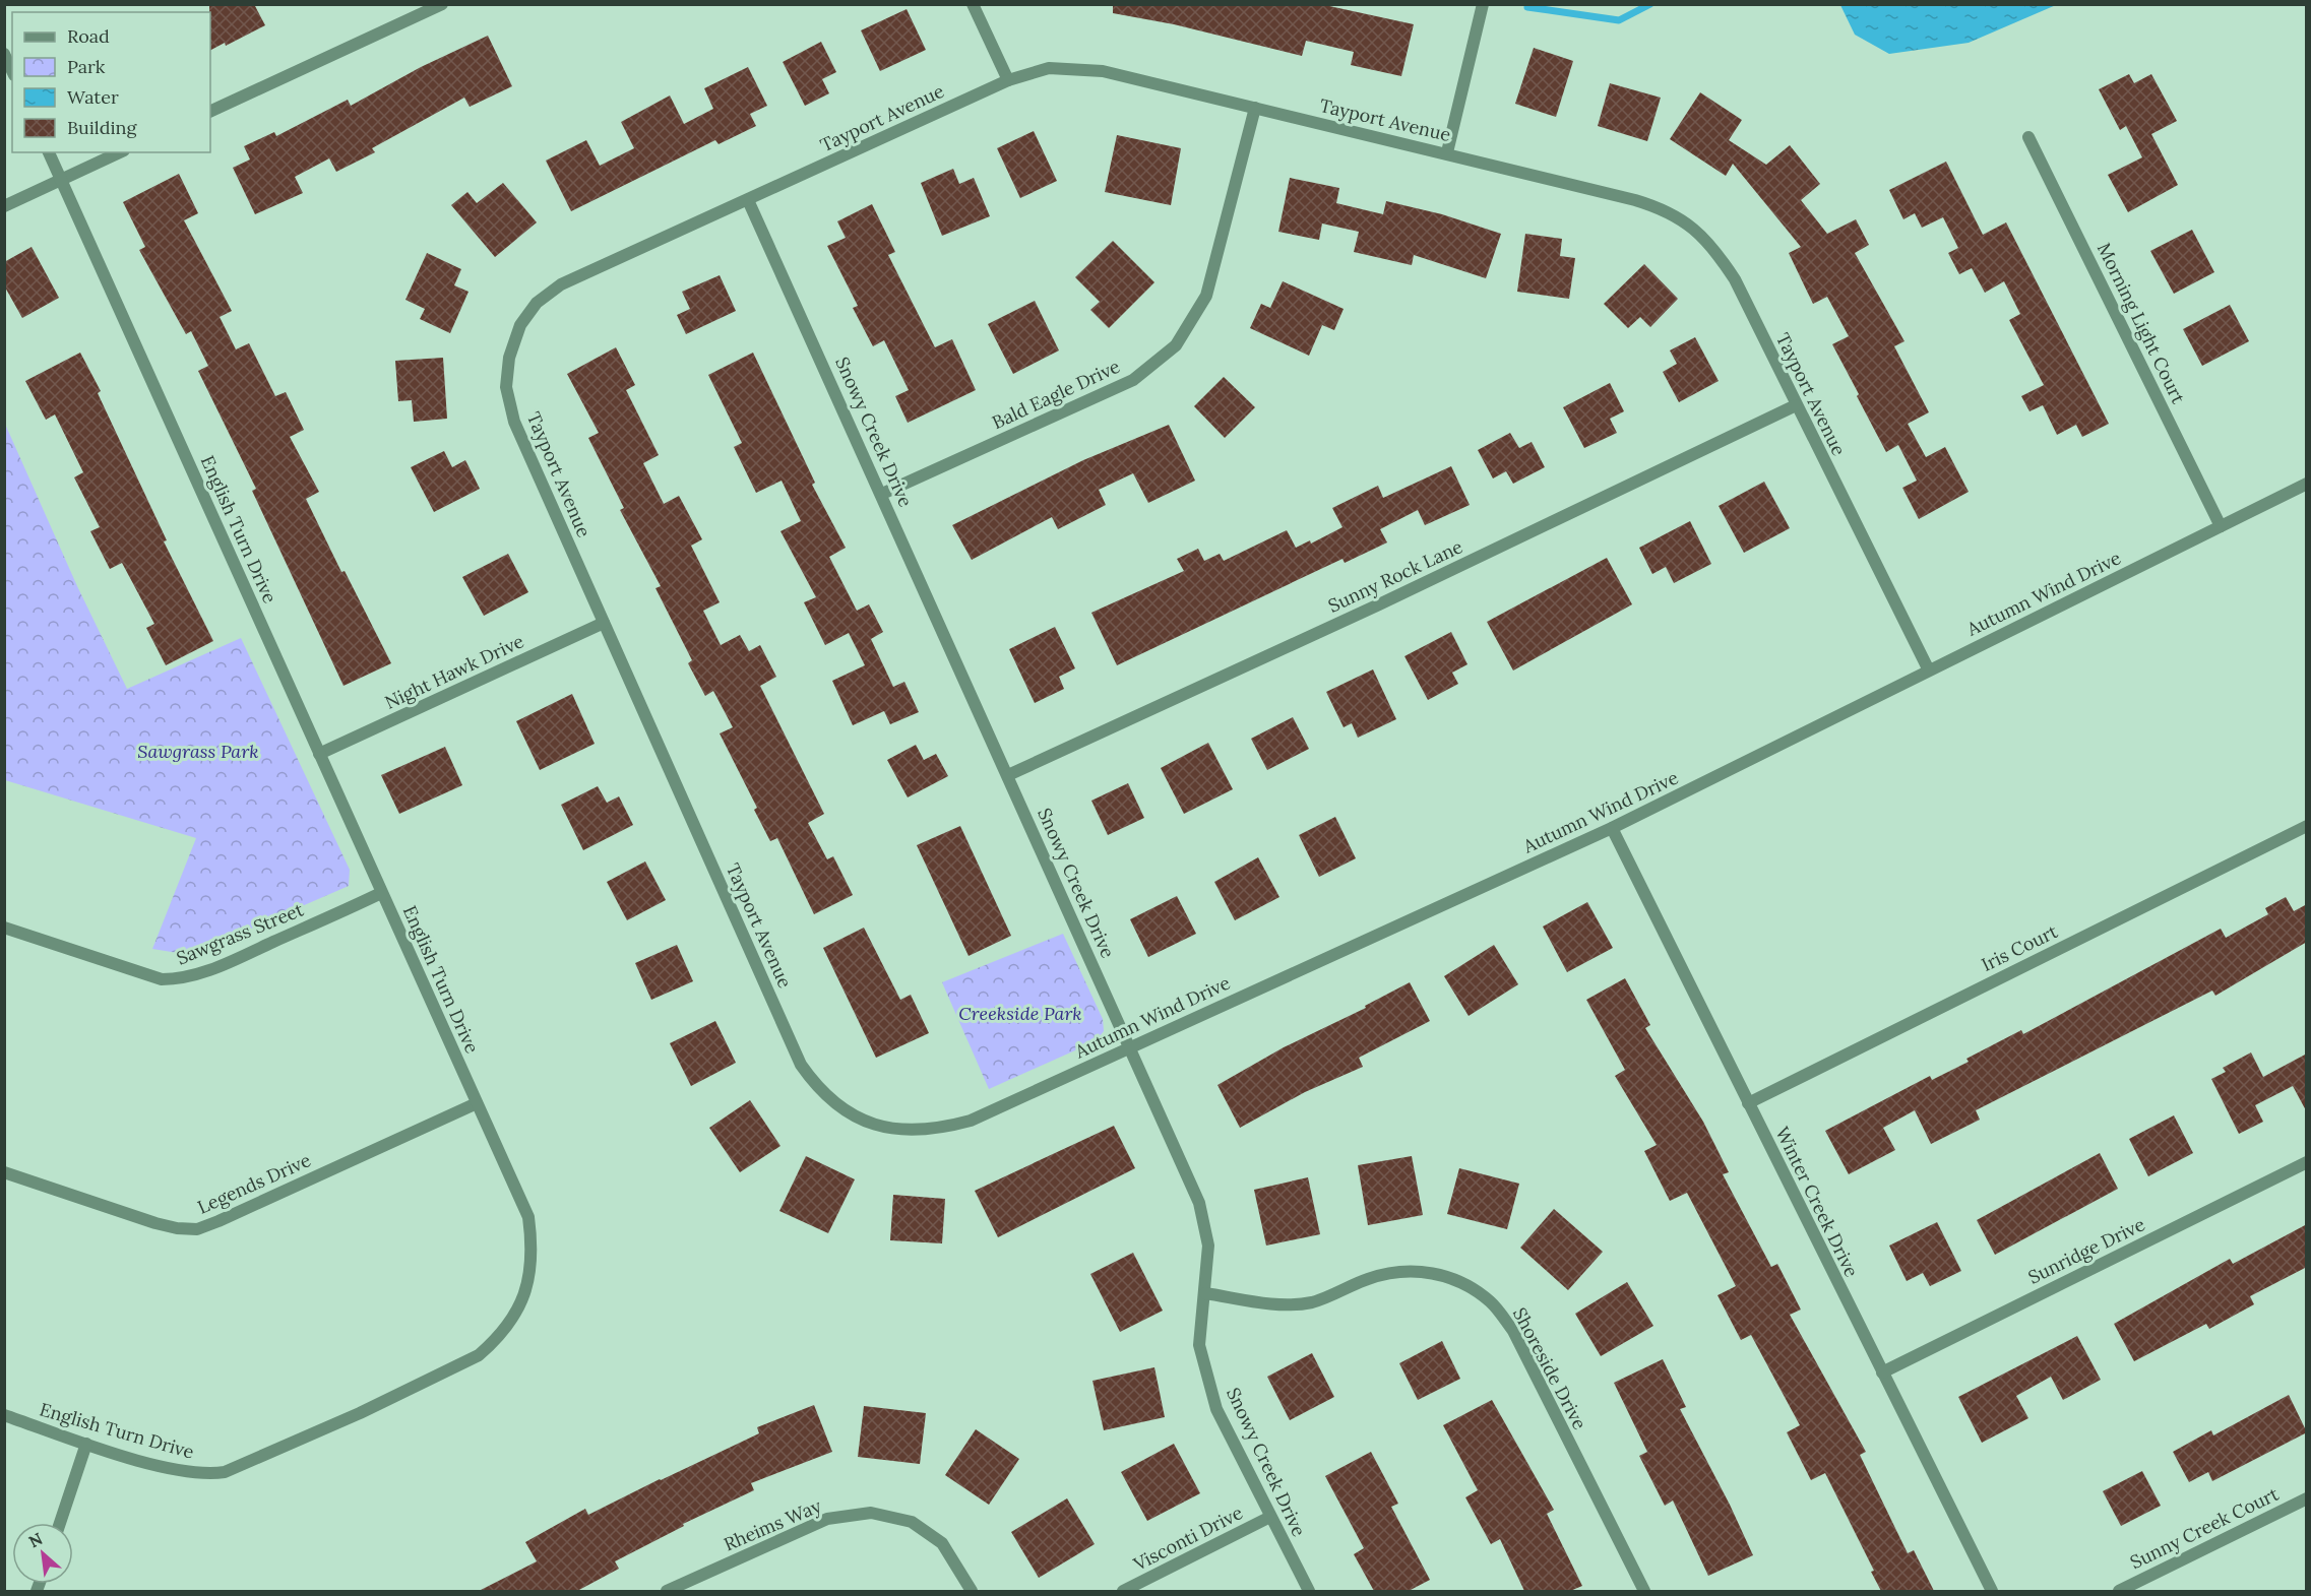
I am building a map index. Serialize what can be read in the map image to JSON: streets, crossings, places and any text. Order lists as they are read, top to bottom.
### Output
{
  "streets": {
    "street": [
      "Tayport Avenue",
      "Morning Light Court",
      "Bald Eagle Drive",
      "Snowy Creek Drive",
      "English Turn Drive",
      "Sunny Rock Lane",
      "Autumn Wind Drive",
      "Night Hawk Drive",
      "Sawgrass Street",
      "Iris Court",
      "Legends Drive",
      "Winter Creek Drive",
      "Sunridge Drive",
      "Shoreside Drive",
      "Rheims Way",
      "Sunny Creek Court",
      "Visconti Drive"
    ]
  },
  "crossings": [
    ["Tayport Avenue", "Bald Eagle Drive"],
    ["Tayport Avenue", "Snowy Creek Drive"],
    ["Tayport Avenue", "Sunny Rock Lane"],
    ["Tayport Avenue", "Autumn Wind Drive"],
    ["Tayport Avenue", "Night Hawk Drive"],
    ["Morning Light Court", "Autumn Wind Drive"],
    ["Bald Eagle Drive", "Snowy Creek Drive"],
    ["Snowy Creek Drive", "Sunny Rock Lane"],
    ["Snowy Creek Drive", "Autumn Wind Drive"],
    ["Snowy Creek Drive", "Shoreside Drive"],
    ["Snowy Creek Drive", "Visconti Drive"],
    ["English Turn Drive", "Night Hawk Drive"],
    ["English Turn Drive", "Sawgrass Street"],
    ["English Turn Drive", "Legends Drive"],
    ["Autumn Wind Drive", "Winter Creek Drive"],
    ["Iris Court", "Winter Creek Drive"],
    ["Winter Creek Drive", "Sunridge Drive"]
  ],
  "parks": ["Sawgrass Park", "Creekside Park"],
  "legend": [
    "Road",
    "Park",
    "Water",
    "Building"
  ],
  "north": "top left"
}
